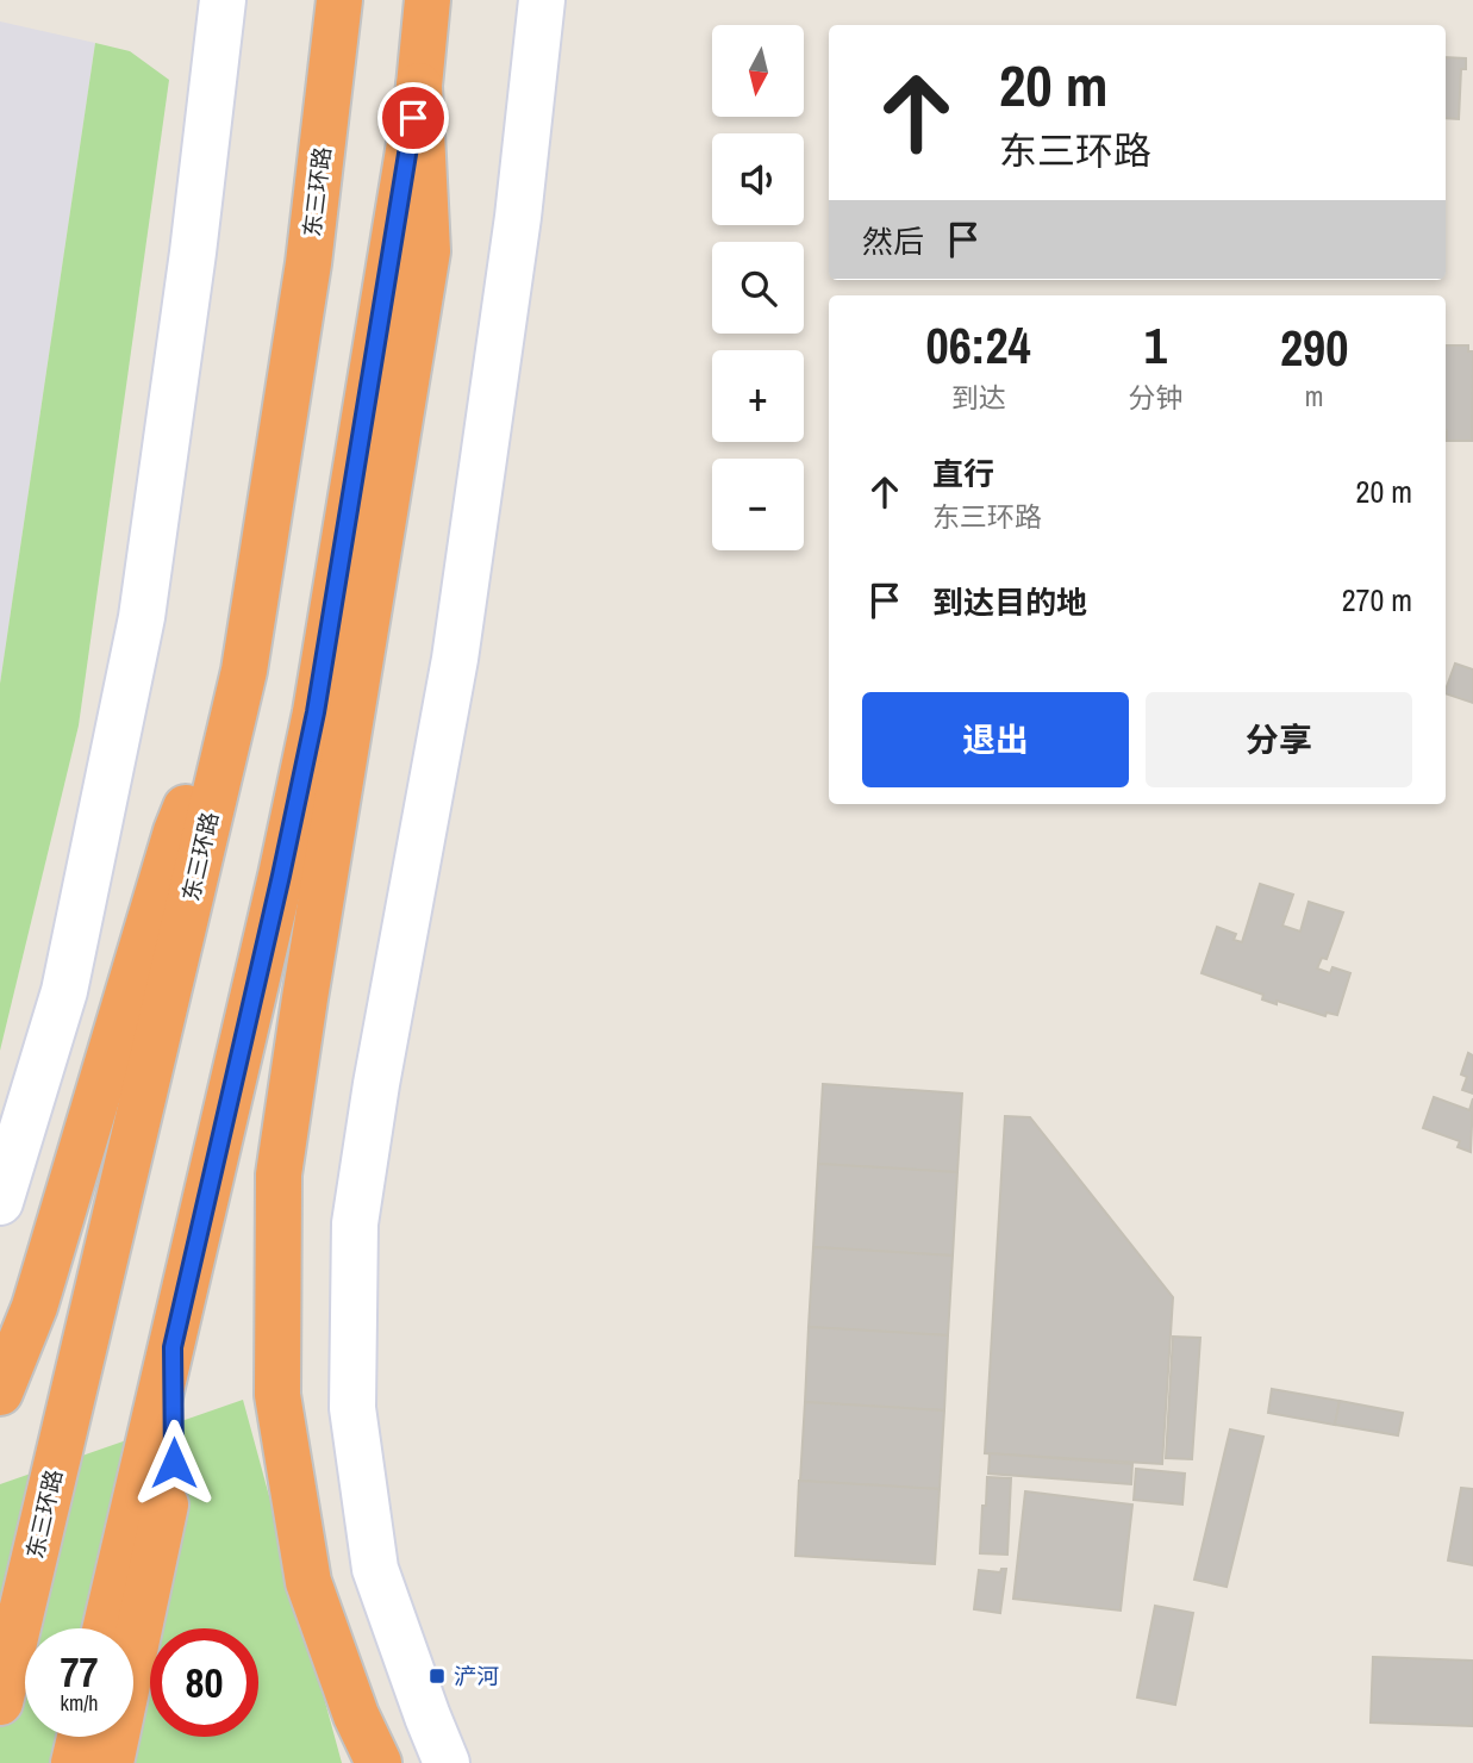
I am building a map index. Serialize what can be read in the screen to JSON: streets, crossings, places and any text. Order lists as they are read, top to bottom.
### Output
{
  "streets": {
    "highway": ["东三环路"]
  },
  "places": {
    "transit": ["浐河"]
  },
  "north": "bottom",
  "page": {
    "map_buttons": ["+", "−"],
    "turn": ["20 m", "东三环路"],
    "then": "然后",
    "eta": [
      "06:24",
      "到达",
      "1",
      "分钟",
      "290",
      "m"
    ],
    "list": [
      {
        "name": "直行",
        "note": "东三环路",
        "value": "20 m"
      },
      {
        "name": "到达目的地",
        "value": "270 m"
      }
    ],
    "buttons": ["退出", "分享"],
    "speed": "77 km/h",
    "limit": "80"
  }
}
